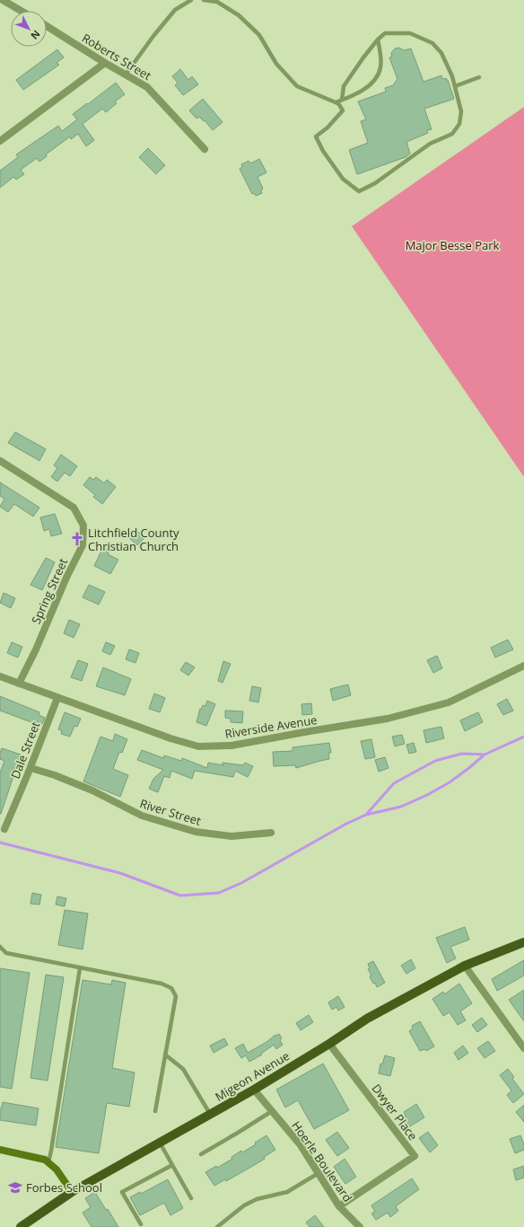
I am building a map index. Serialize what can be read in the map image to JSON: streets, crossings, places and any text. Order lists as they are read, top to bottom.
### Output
{
  "streets": {
    "main road": ["Migeon Avenue"],
    "street": [
      "Roberts Street",
      "Spring Street",
      "Riverside Avenue",
      "Dale Street",
      "River Street",
      "Dwyer Place",
      "Hoerle Boulevard"
    ]
  },
  "crossings": [
    ["Spring Street", "Riverside Avenue"],
    ["Riverside Avenue", "Dale Street"],
    ["Dale Street", "River Street"],
    ["Migeon Avenue", "Dwyer Place"],
    ["Migeon Avenue", "Hoerle Boulevard"],
    ["Dwyer Place", "Hoerle Boulevard"]
  ],
  "parks": ["Major Besse Park"],
  "places": {
    "church": ["Litchfield County Christian Church"],
    "school or university": ["Forbes School"]
  },
  "north": "bottom right"
}
